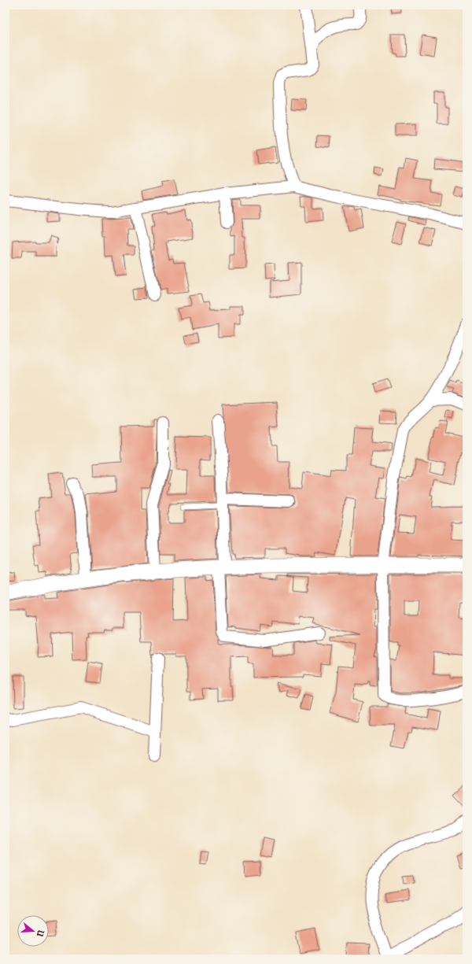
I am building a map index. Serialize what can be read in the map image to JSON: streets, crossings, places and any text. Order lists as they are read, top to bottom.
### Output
{
  "north": "right"
}
